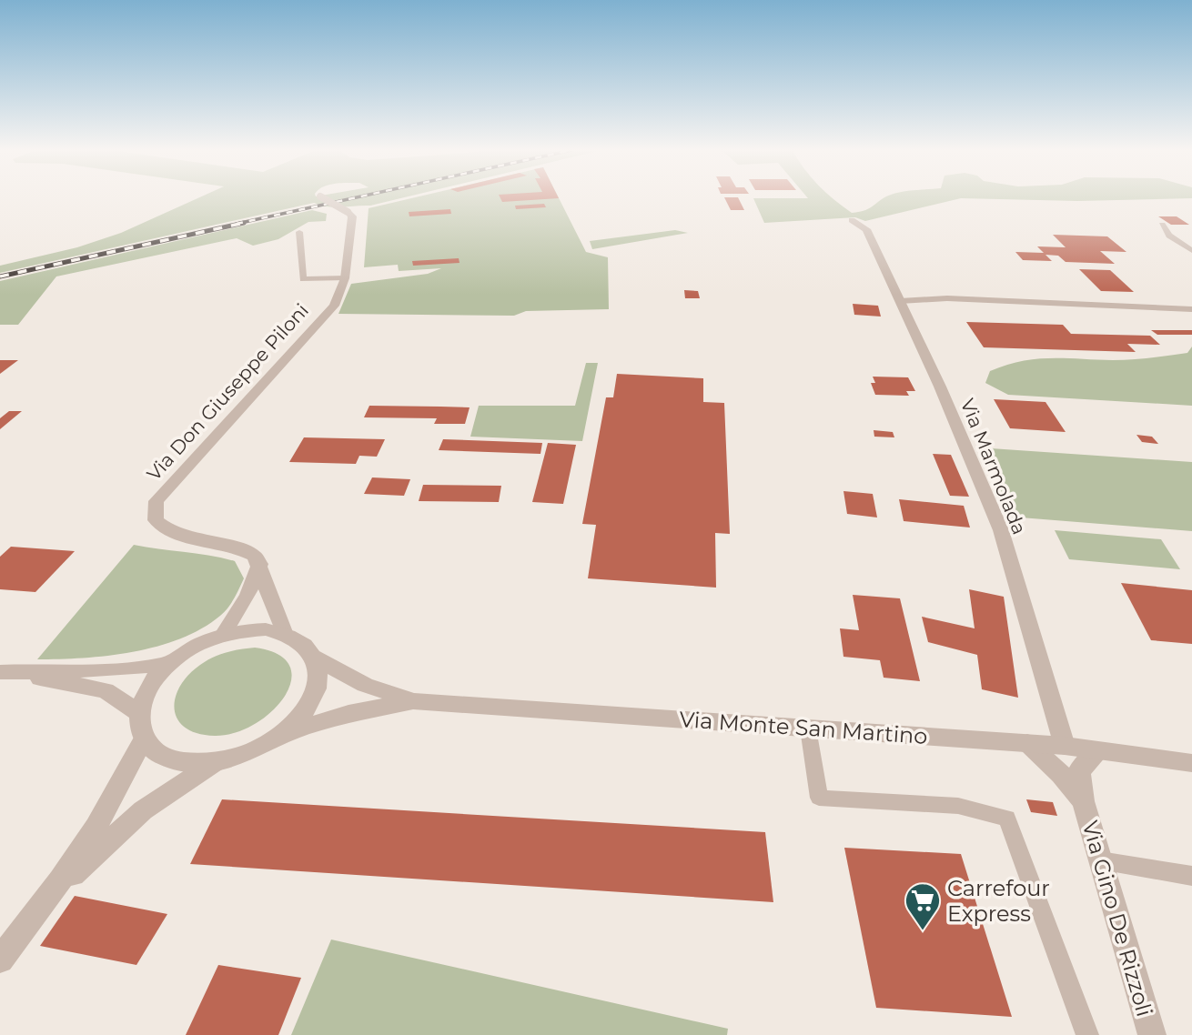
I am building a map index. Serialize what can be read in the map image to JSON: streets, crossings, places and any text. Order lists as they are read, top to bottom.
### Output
{
  "streets": {
    "street": [
      "Via Don Giuseppe Piloni",
      "Via Marmolada",
      "Via Monte San Martino",
      "Via Gino De Rizzoli"
    ]
  },
  "crossings": [
    ["Via Marmolada", "Via Monte San Martino"],
    ["Via Monte San Martino", "Via Gino De Rizzoli"]
  ],
  "places": {
    "supermarket": ["Carrefour Express"]
  }
}
